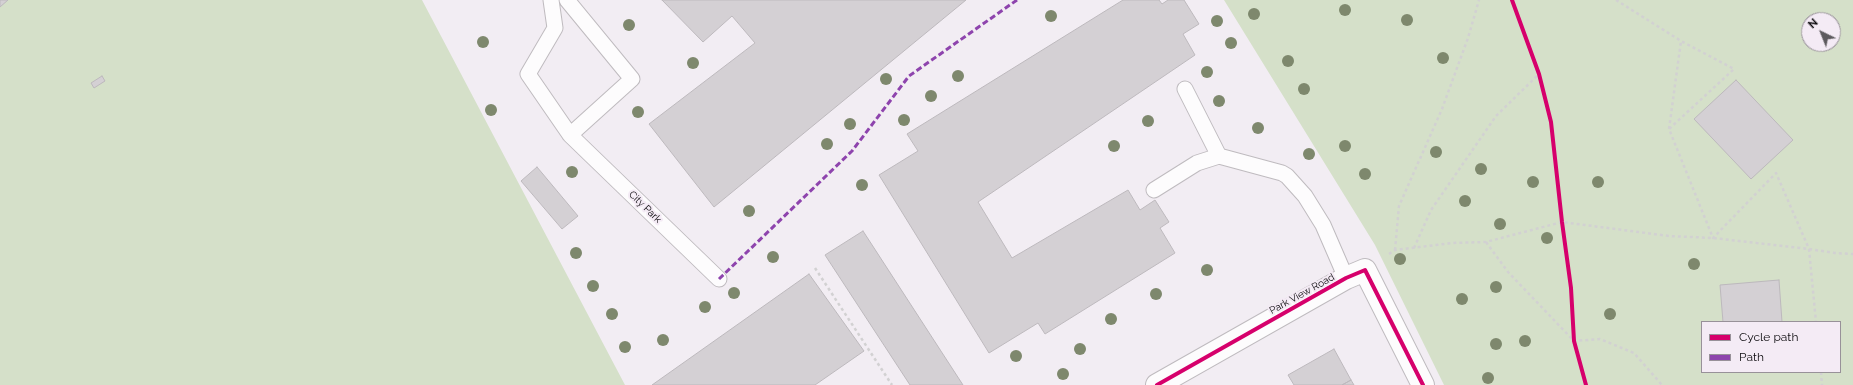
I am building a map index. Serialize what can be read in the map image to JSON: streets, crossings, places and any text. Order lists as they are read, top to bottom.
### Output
{
  "streets": {
    "street": ["Park View Road"],
    "lane": ["City Park"]
  },
  "legend": ["Cycle path", "Path"],
  "north": "top left"
}
